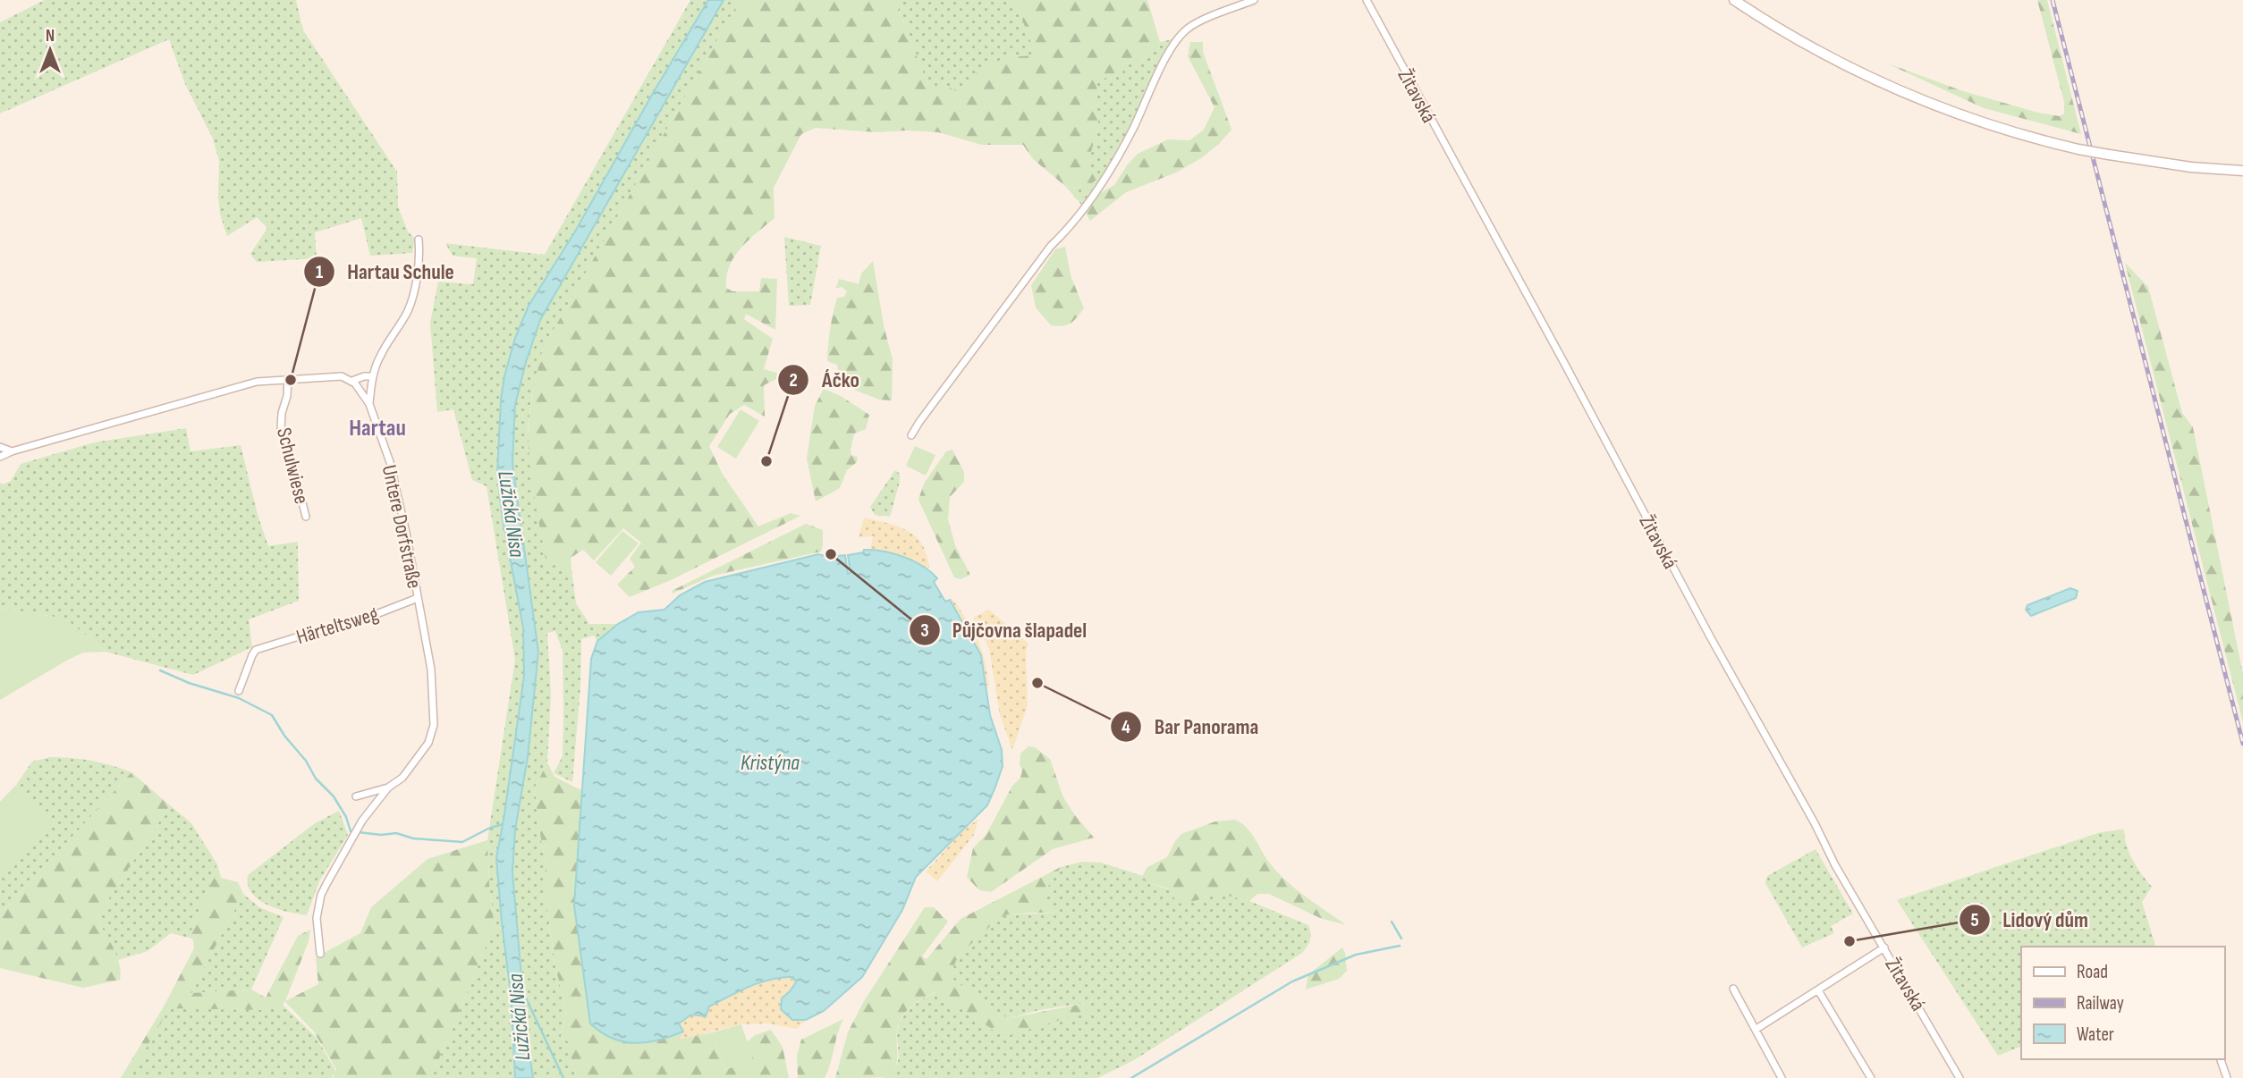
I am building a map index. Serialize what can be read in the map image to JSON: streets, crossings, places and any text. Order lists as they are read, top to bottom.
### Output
{
  "streets": {
    "street": [
      "Žitavská",
      "Schulwiese",
      "Untere Dorfstraße",
      "Härteltsweg"
    ]
  },
  "crossings": [
    ["Untere Dorfstraße", "Härteltsweg"]
  ],
  "districts": ["Hartau"],
  "water": ["Lužická Nisa", "Kristýna"],
  "places": [
    "Hartau Schule",
    "Áčko",
    "Půjčovna šlapadel",
    "Bar Panorama",
    "Lidový dům"
  ],
  "legend": ["Road", "Railway", "Water"],
  "north": "top"
}
